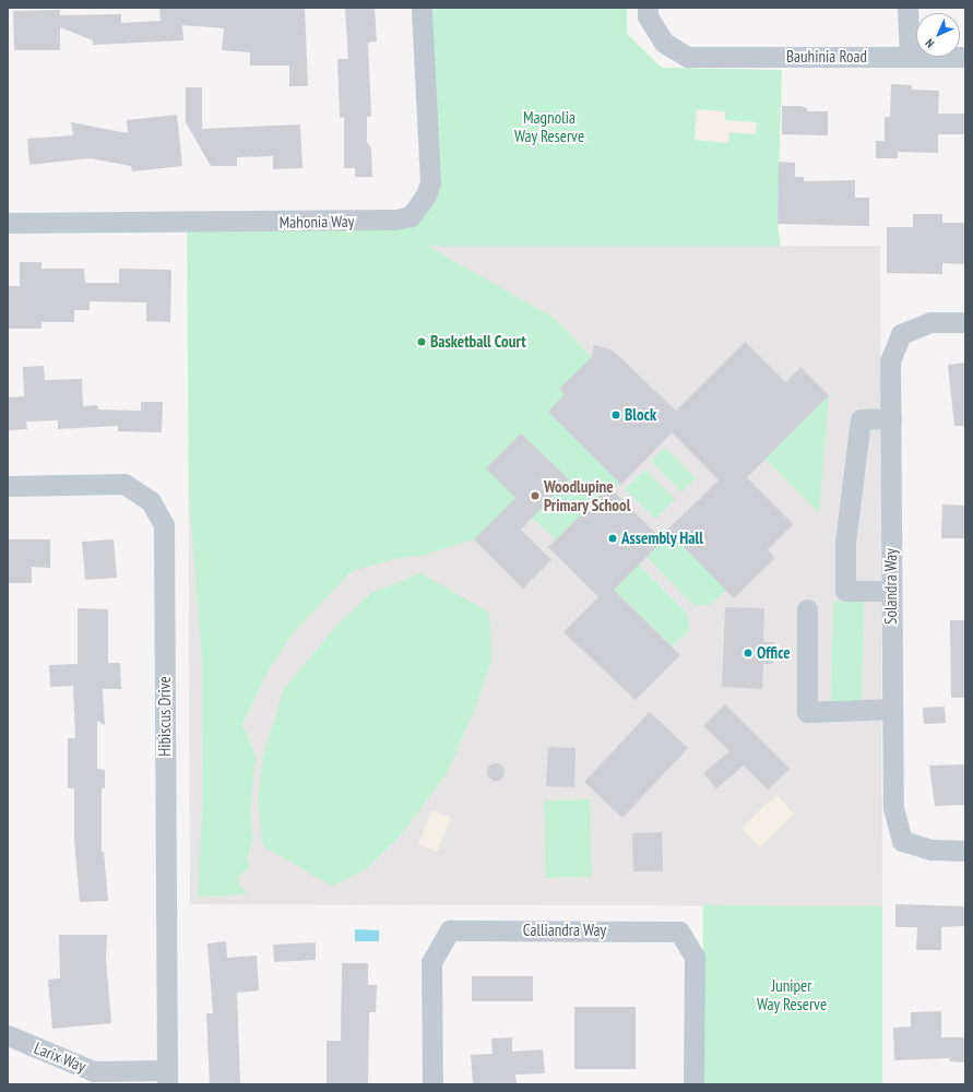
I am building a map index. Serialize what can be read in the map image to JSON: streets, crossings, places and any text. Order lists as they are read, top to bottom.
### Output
{
  "streets": {
    "street": [
      "Bauhinia Road",
      "Mahonia Way",
      "Solandra Way",
      "Hibiscus Drive",
      "Calliandra Way",
      "Larix Way"
    ]
  },
  "crossings": [
    ["Hibiscus Drive", "Larix Way"]
  ],
  "parks": ["Magnolia Way Reserve", "Juniper Way Reserve"],
  "places": [
    "Basketball Court",
    "Block",
    "Woodlupine Primary School",
    "Assembly Hall",
    "Office"
  ],
  "north": "bottom left"
}
